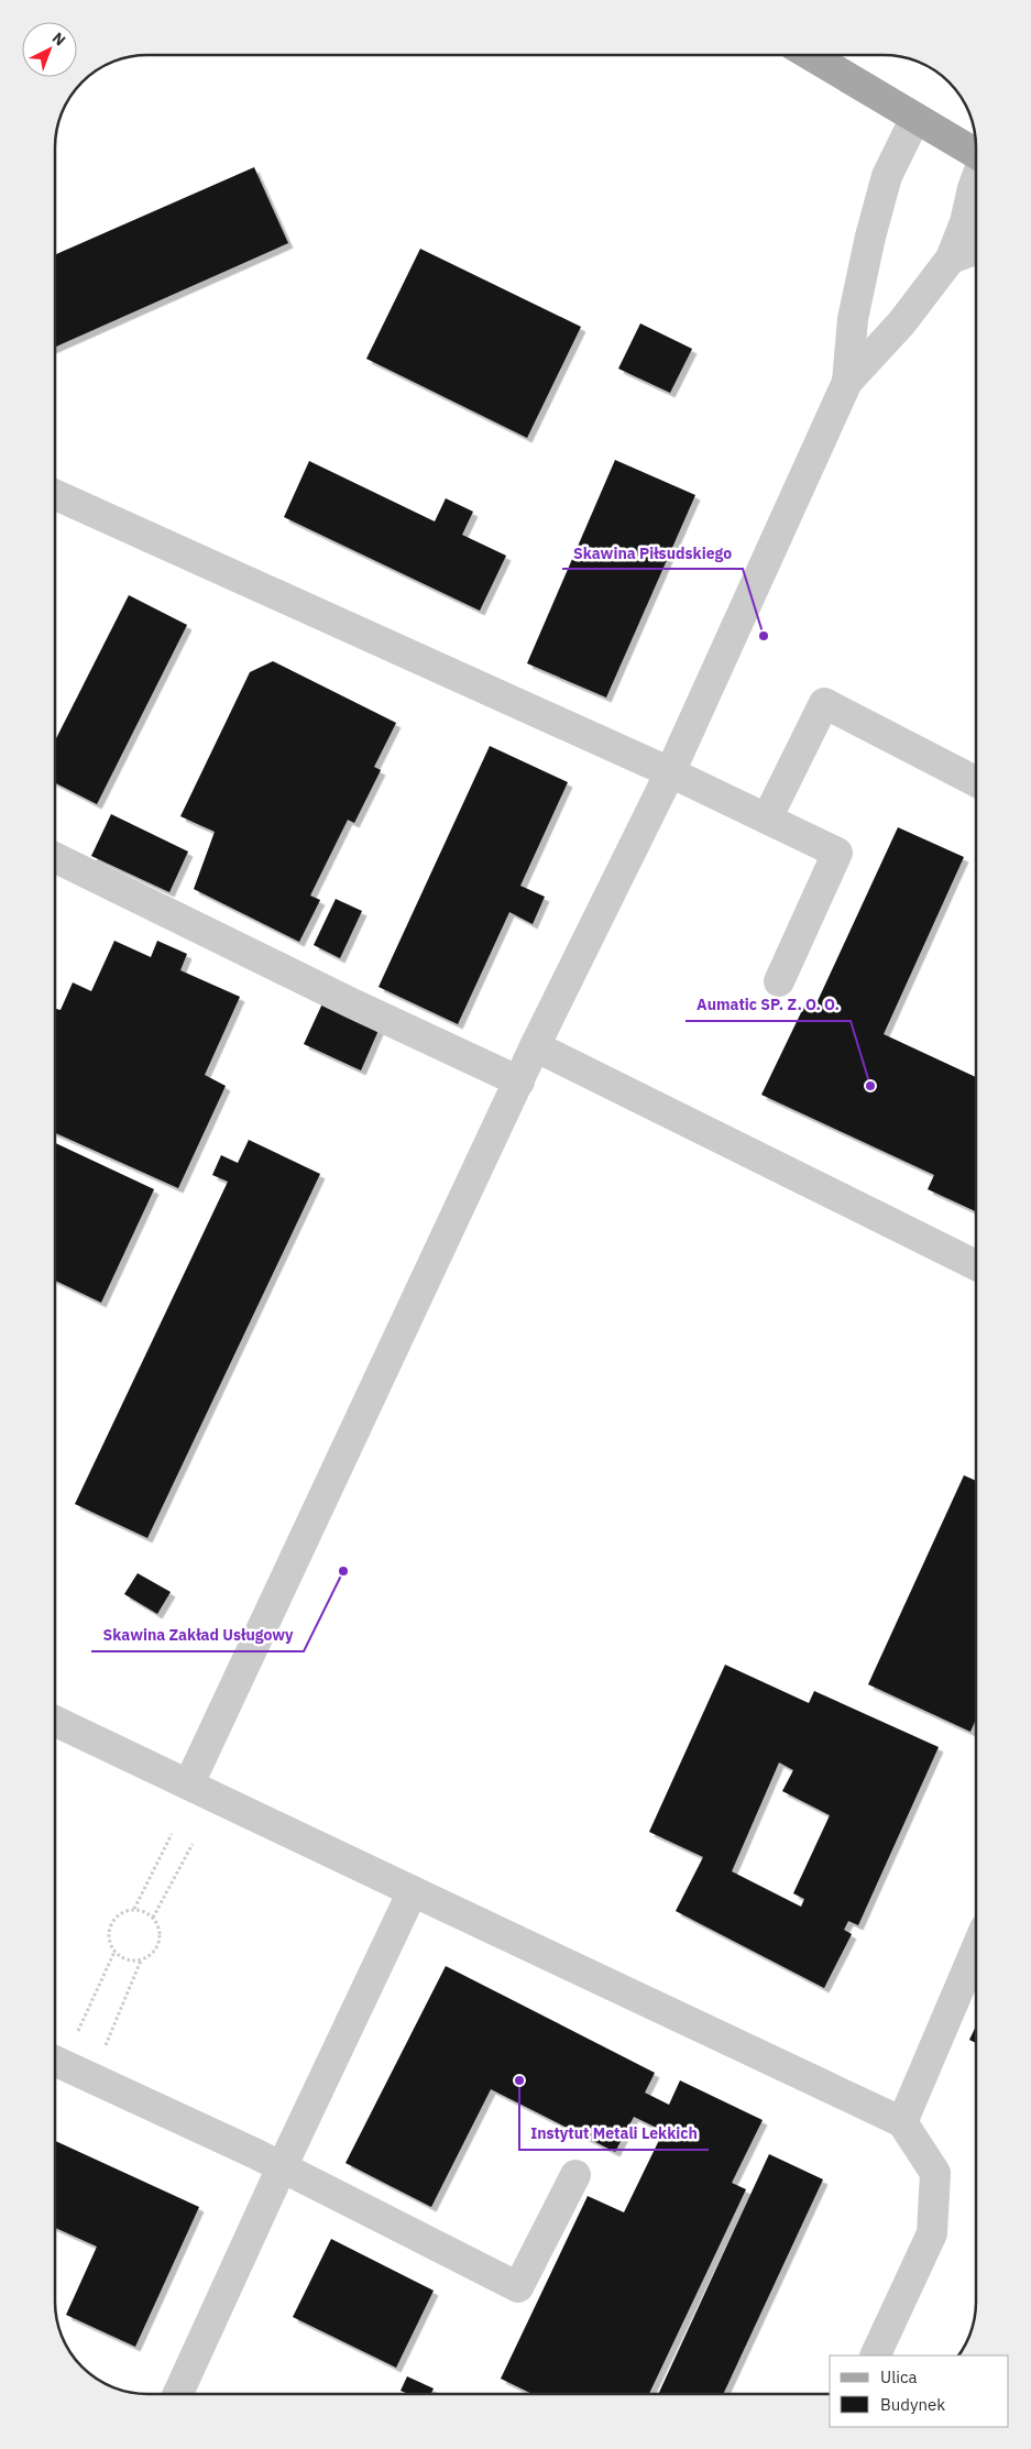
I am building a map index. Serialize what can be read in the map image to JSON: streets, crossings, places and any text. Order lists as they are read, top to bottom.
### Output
{
  "places": [
    "Skawina Piłsudskiego",
    "Aumatic SP. Z. O. O.",
    "Skawina Zakład Usługowy",
    "Instytut Metali Lekkich"
  ],
  "legend": ["Ulica", "Budynek"],
  "north": "top right"
}
